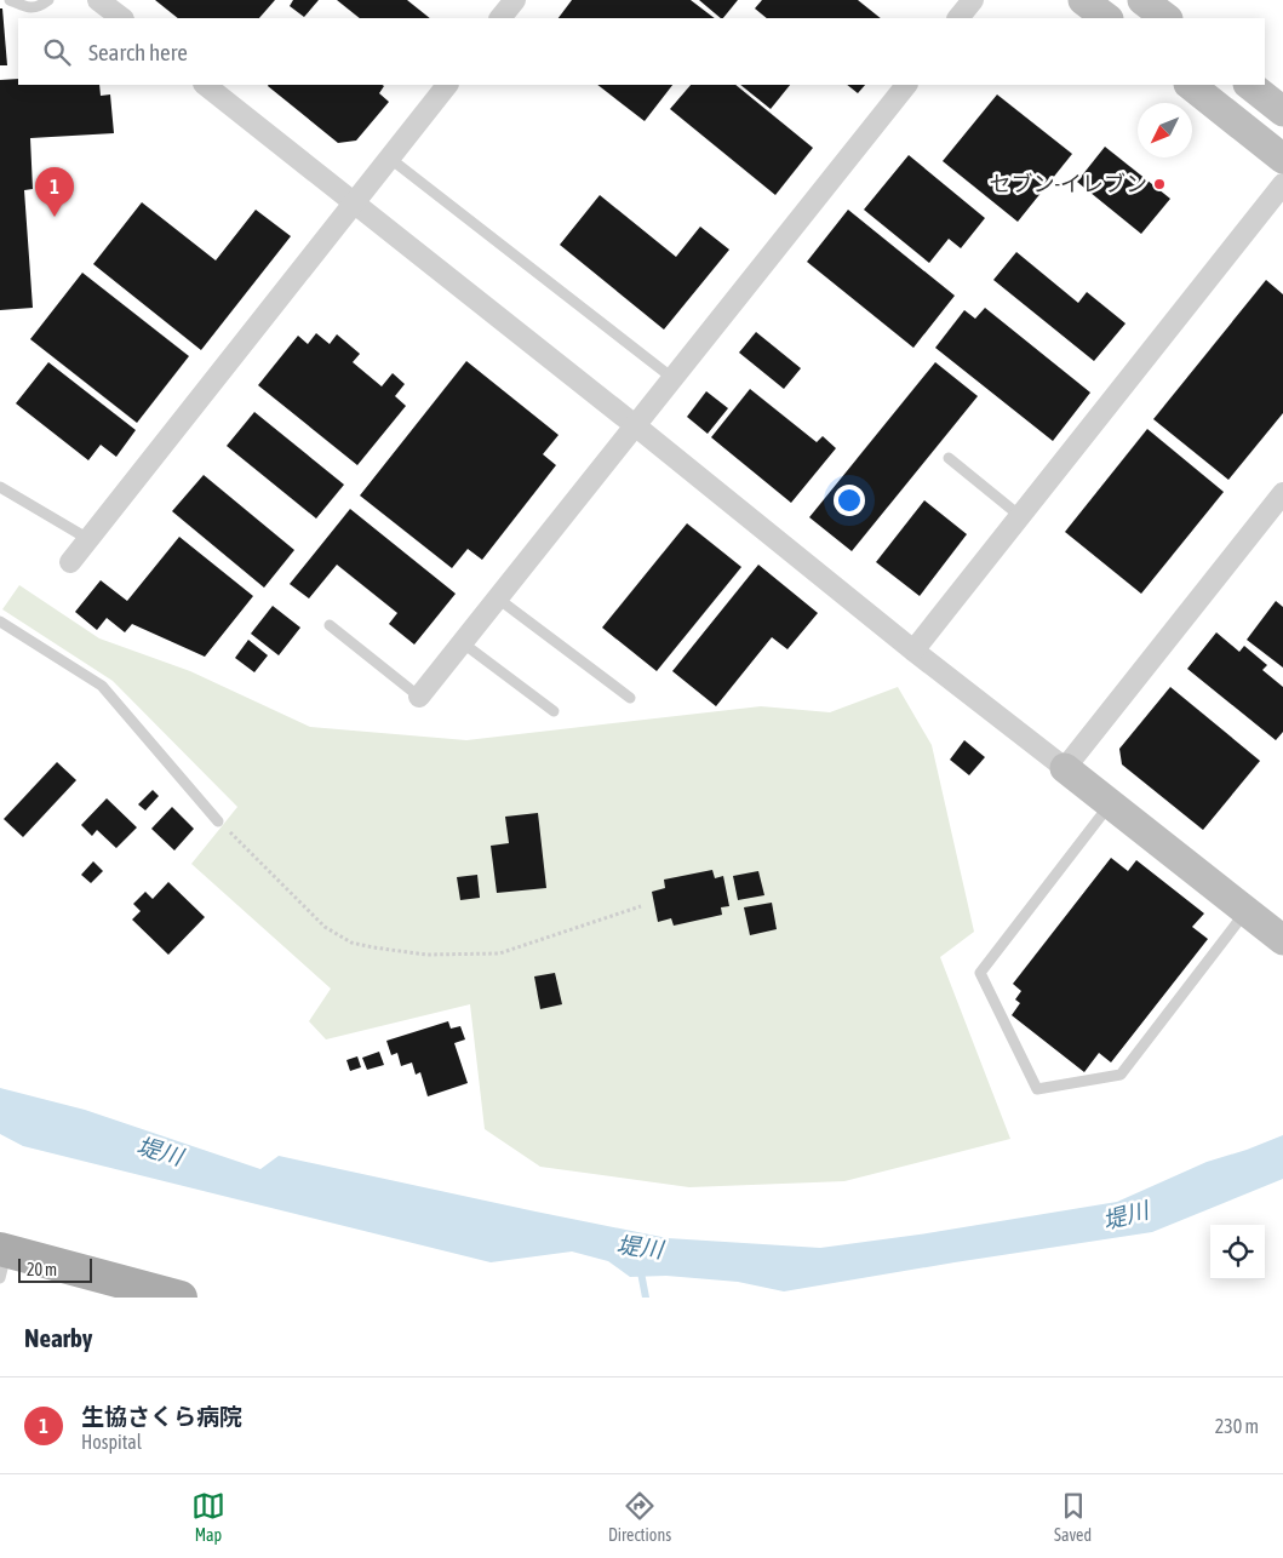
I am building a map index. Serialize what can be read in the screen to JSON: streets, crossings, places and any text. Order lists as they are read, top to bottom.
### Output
{
  "water": ["堤川"],
  "places": ["セブン-イレブン"],
  "scale_bar": "20 m",
  "north": "bottom left",
  "page": {
    "search": "Search here",
    "pins": "1",
    "scale": "20 m",
    "heading": "Nearby",
    "list": [
      {
        "mark": "1",
        "name": "生協さくら病院",
        "note": "Hospital",
        "value": "230 m"
      }
    ],
    "nav": ["Map", "Directions", "Saved"]
  }
}
